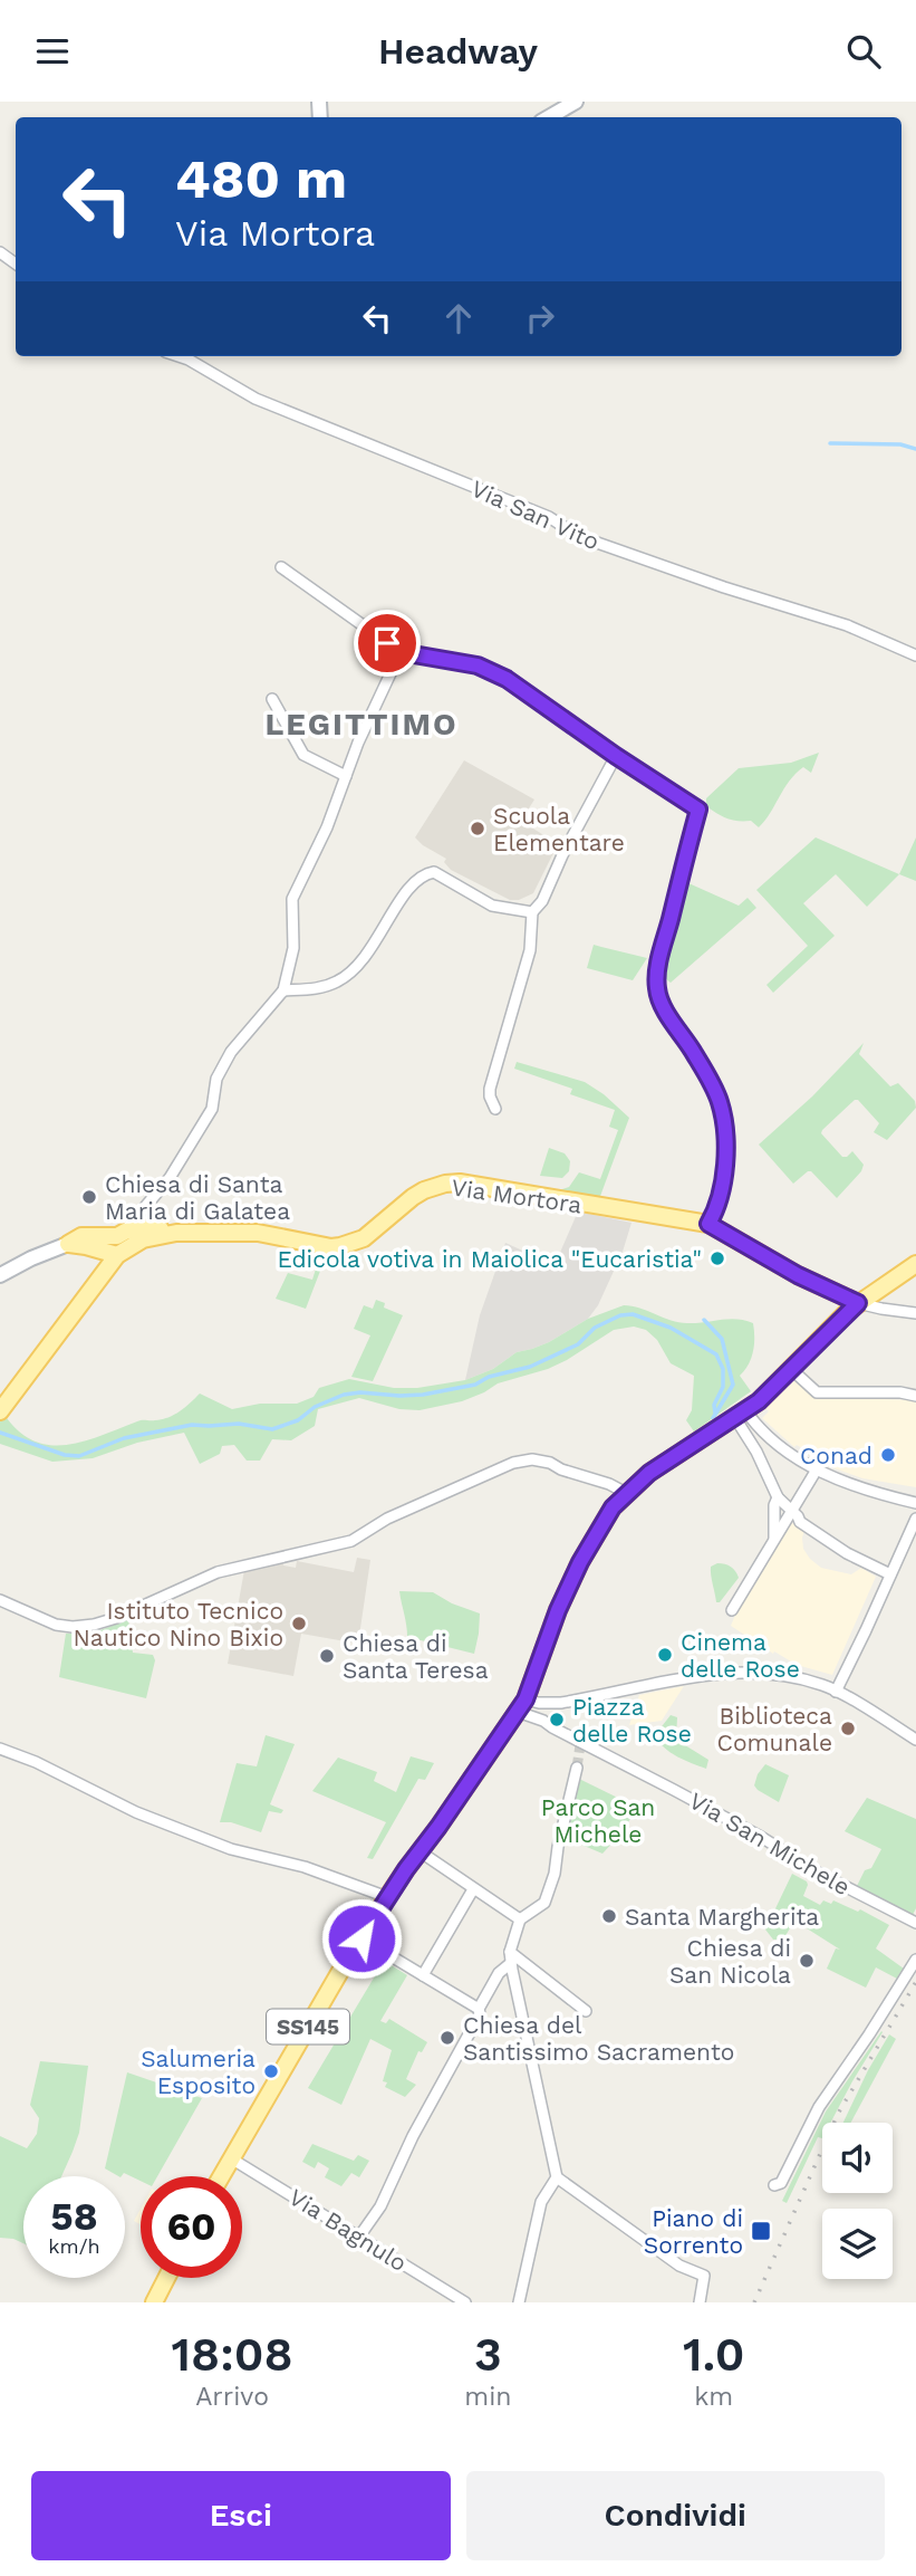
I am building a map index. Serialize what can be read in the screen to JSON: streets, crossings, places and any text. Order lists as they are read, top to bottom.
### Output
{
  "streets": {
    "main road": ["Via Mortora", "SS145"],
    "street": ["Via San Vito", "Via San Michele", "Via Bagnulo"]
  },
  "crossings": [
    ["Via Mortora", "SS145"],
    ["SS145", "Via Bagnulo"]
  ],
  "districts": ["LEGITTIMO"],
  "parks": ["Parco San Michele"],
  "places": {
    "other": [
      "Scuola Elementare",
      "Chiesa di Santa Maria di Galatea",
      "Edicola votiva in Maiolica \"Eucaristia\"",
      "Conad",
      "Istituto Tecnico Nautico Nino Bixio",
      "Cinema delle Rose",
      "Chiesa di Santa Teresa",
      "Piazza delle Rose",
      "Biblioteca Comunale",
      "Santa Margherita",
      "Chiesa di San Nicola",
      "Chiesa del Santissimo Sacramento",
      "Salumeria Esposito"
    ],
    "transit": ["Piano di Sorrento"]
  },
  "page": {
    "header": "Headway",
    "turn": ["480 m", "Via Mortora"],
    "speed": "58 km/h",
    "limit": "60",
    "eta": [
      "18:08",
      "Arrivo",
      "3",
      "min",
      "1.0",
      "km"
    ],
    "buttons": ["Esci", "Condividi"]
  }
}
